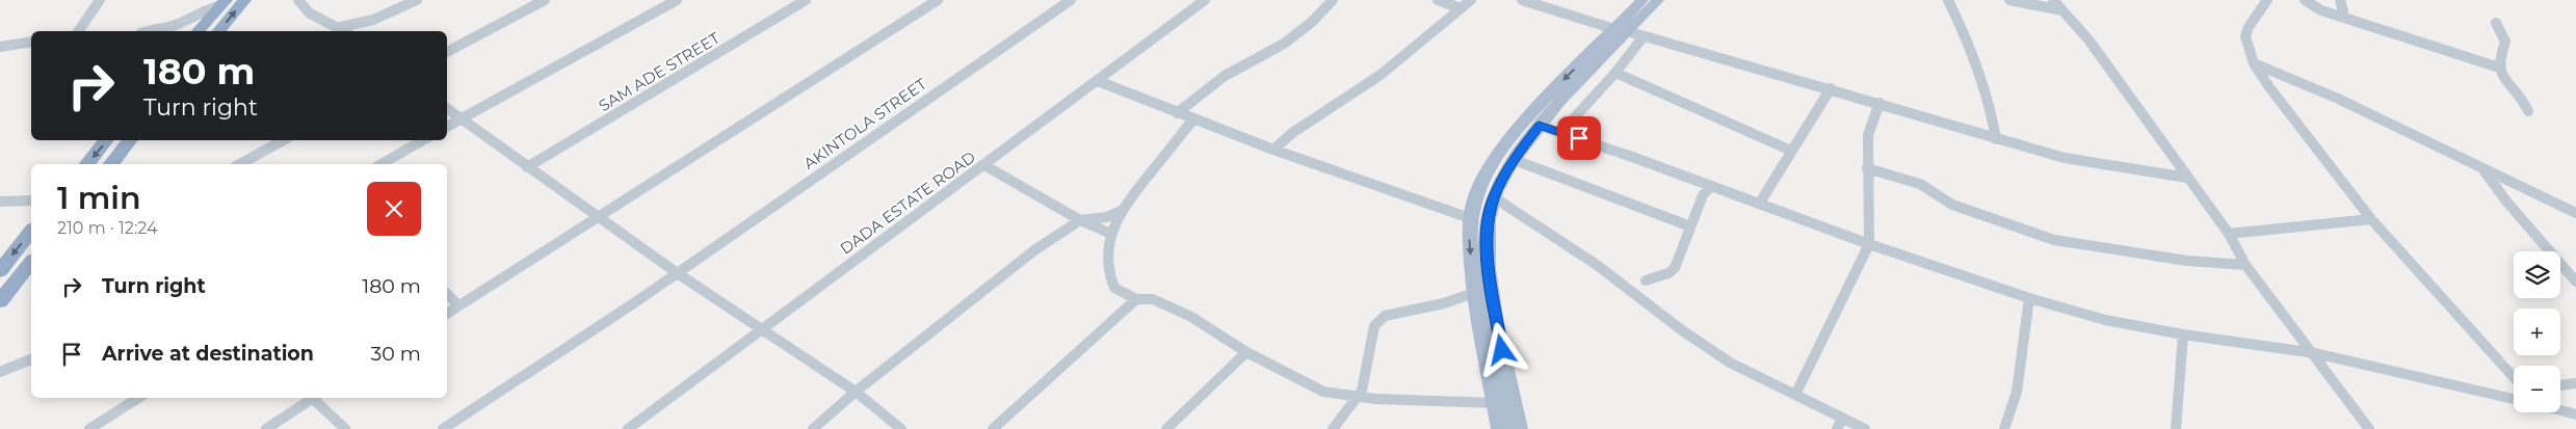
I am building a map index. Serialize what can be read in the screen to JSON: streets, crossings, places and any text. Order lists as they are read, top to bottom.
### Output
{
  "streets": {
    "street": ["SAM ADE STREET", "AKINTOLA STREET", "DADA ESTATE ROAD"]
  },
  "page": {
    "turn": ["180 m", "Turn right"],
    "heading": ["1 min", "210 m · 12:24"],
    "map_buttons": ["+", "−"],
    "list": [
      {
        "name": "Turn right",
        "value": "180 m"
      },
      {
        "name": "Arrive at destination",
        "value": "30 m"
      }
    ]
  }
}
